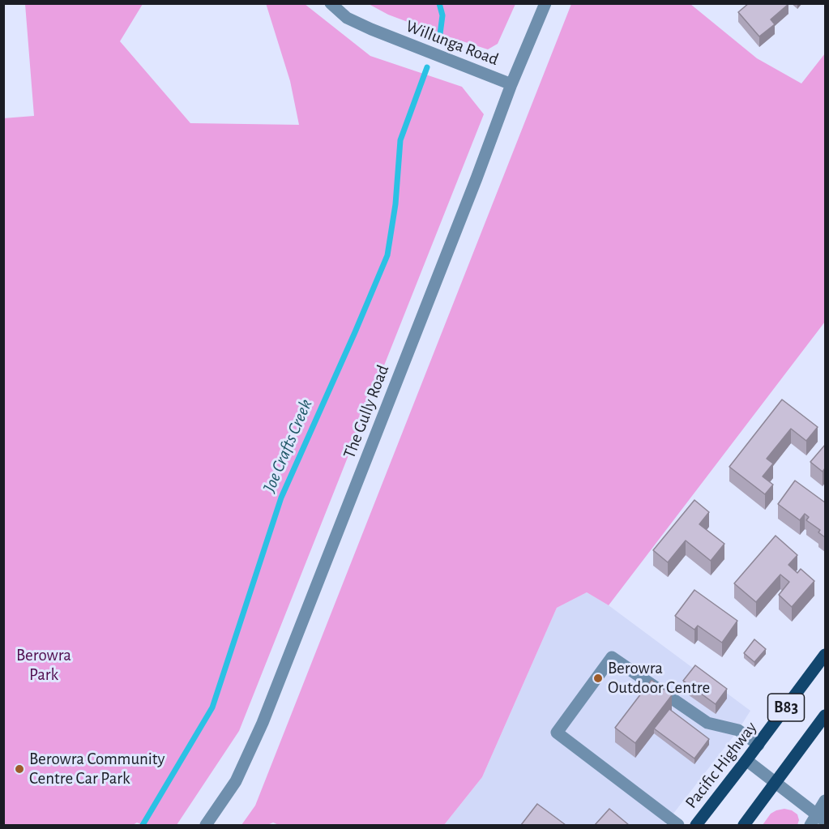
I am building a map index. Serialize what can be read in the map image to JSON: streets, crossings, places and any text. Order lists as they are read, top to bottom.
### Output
{
  "streets": {
    "main road": ["B83", "Pacific Highway"],
    "street": ["Willunga Road", "The Gully Road"]
  },
  "crossings": [
    ["Willunga Road", "The Gully Road"]
  ],
  "water": ["Joe Crafts Creek"],
  "parks": ["Berowra Park"],
  "places": ["Berowra Outdoor Centre", "Berowra Community Centre Car Park"]
}
